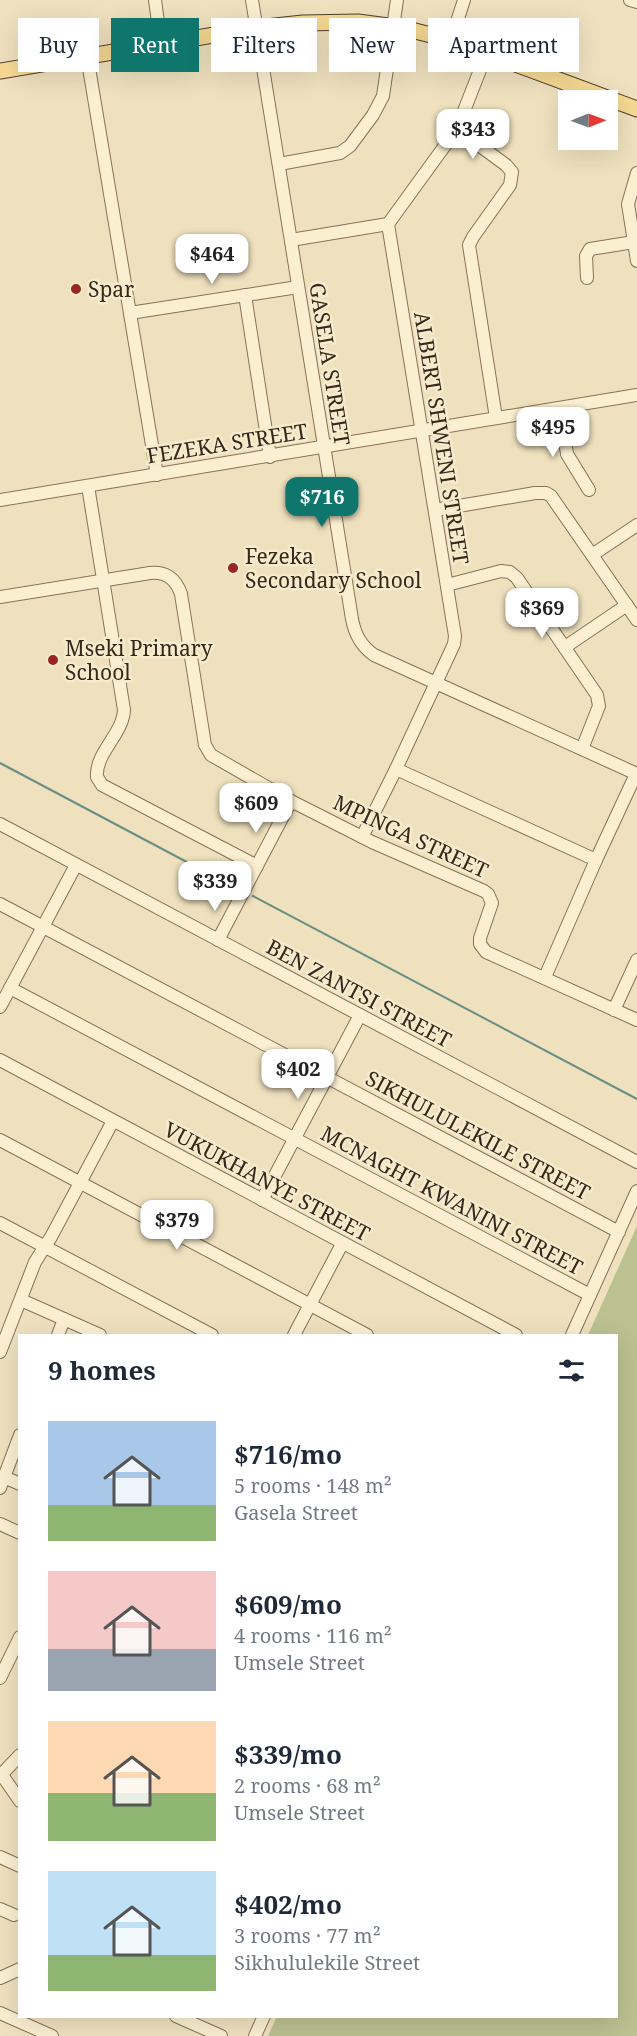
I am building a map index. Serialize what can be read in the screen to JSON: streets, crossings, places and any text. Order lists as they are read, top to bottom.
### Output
{
  "streets": {
    "street": [
      "GASELA STREET",
      "ALBERT SHWENI STREET",
      "FEZEKA STREET",
      "MPINGA STREET",
      "BEN ZANTSI STREET",
      "SIKHULULEKILE STREET",
      "VUKUKHANYE STREET",
      "MCNAGHT KWANINI STREET"
    ]
  },
  "crossings": [
    ["GASELA STREET", "ALBERT SHWENI STREET"],
    ["GASELA STREET", "FEZEKA STREET"],
    ["ALBERT SHWENI STREET", "FEZEKA STREET"],
    ["ALBERT SHWENI STREET", "MPINGA STREET"]
  ],
  "places": ["Spar", "Fezeka Secondary School", "Mseki Primary School"],
  "north": "right",
  "page": {
    "chip": [
      "Buy",
      "Rent",
      "Filters",
      "New",
      "Apartment"
    ],
    "price": [
      "$343",
      "$464",
      "$495",
      "$716",
      "$369",
      "$609",
      "$339",
      "$402",
      "$379"
    ],
    "heading": "9 homes",
    "list": [
      {
        "name": "$716/mo",
        "note": "5 rooms · 148 m² · Gasela Street"
      },
      {
        "name": "$609/mo",
        "note": "4 rooms · 116 m² · Umsele Street"
      },
      {
        "name": "$339/mo",
        "note": "2 rooms · 68 m² · Umsele Street"
      },
      {
        "name": "$402/mo",
        "note": "3 rooms · 77 m² · Sikhululekile Street"
      }
    ]
  }
}
